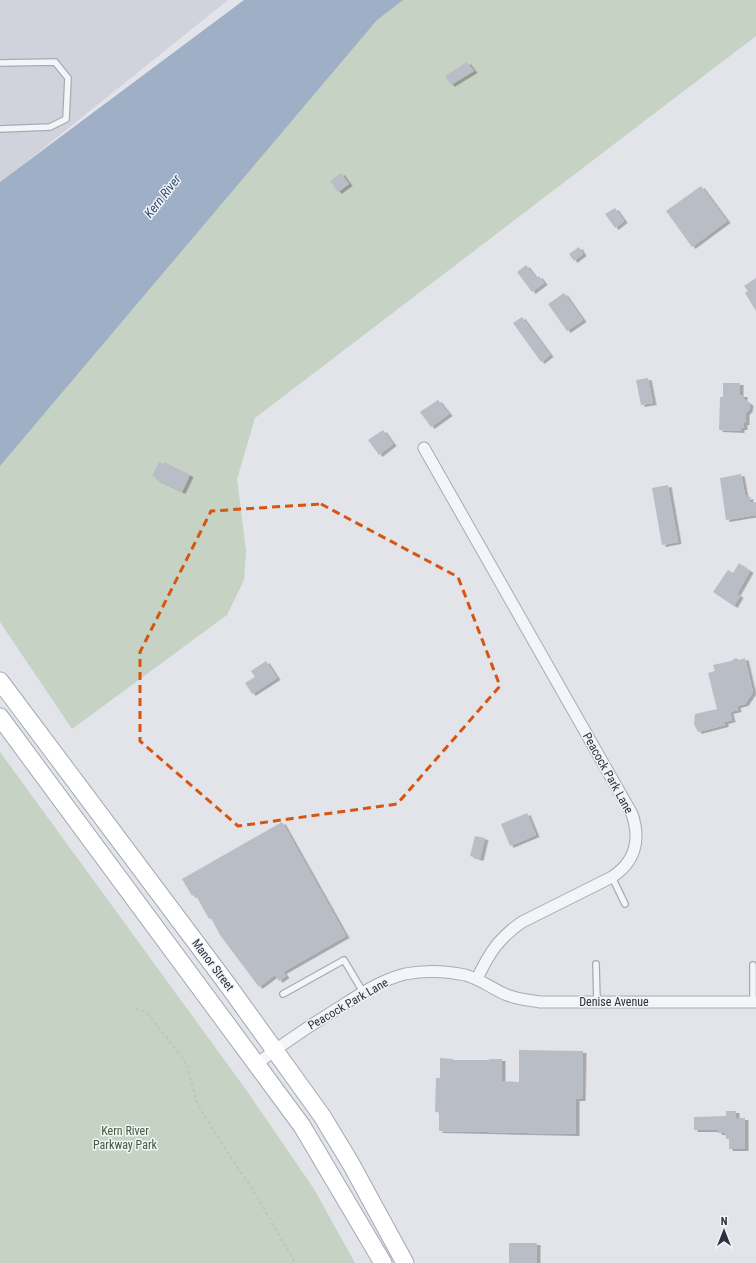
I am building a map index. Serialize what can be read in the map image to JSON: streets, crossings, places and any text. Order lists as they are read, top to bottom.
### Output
{
  "streets": {
    "main road": ["Manor Street"],
    "street": ["Peacock Park Lane", "Denise Avenue"]
  },
  "crossings": [
    ["Peacock Park Lane", "Manor Street"],
    ["Peacock Park Lane", "Denise Avenue"]
  ],
  "water": ["Kern River"],
  "parks": ["Kern River Parkway Park"],
  "north": "top"
}
